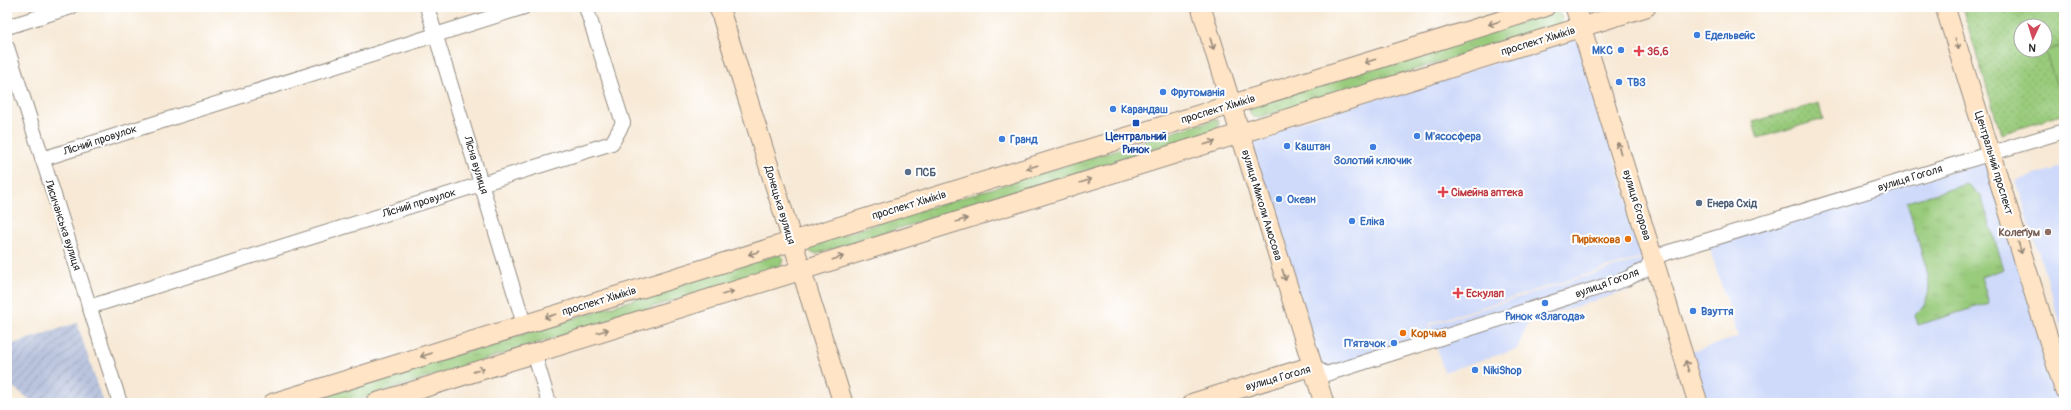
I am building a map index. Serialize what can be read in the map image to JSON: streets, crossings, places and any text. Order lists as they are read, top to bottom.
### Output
{
  "streets": {
    "main road": [
      "проспект Хіміків",
      "Центральний проспект",
      "вулиця Гоголя",
      "Донецька вулиця",
      "вулиця Миколи Амосова",
      "вулиця Єгорова"
    ],
    "street": ["Лісний провулок", "Лісна вулиця", "Лисичанська вулиця"]
  },
  "crossings": [
    ["проспект Хіміків", "Лісна вулиця"],
    ["проспект Хіміків", "Донецька вулиця"],
    ["проспект Хіміків", "вулиця Миколи Амосова"],
    ["проспект Хіміків", "вулиця Єгорова"],
    ["Лісний провулок", "Лісна вулиця"],
    ["Лісний провулок", "Лисичанська вулиця"],
    ["Центральний проспект", "вулиця Гоголя"],
    ["вулиця Гоголя", "вулиця Миколи Амосова"],
    ["вулиця Гоголя", "вулиця Єгорова"]
  ],
  "one_way": ["Центральний проспект", "вулиця Миколи Амосова", "вулиця Єгорова"],
  "places": {
    "other": [
      "Едельвейс",
      "МКС",
      "ТВЗ",
      "Фрутоманія",
      "Карандаш",
      "М'ясосфера",
      "Гранд",
      "Каштан",
      "Золотий ключик",
      "ПСБ",
      "Океан",
      "Енера Схід",
      "Еліка",
      "Колеґіум",
      "Пиріжкова",
      "Ринок «Злагода»",
      "Взуття",
      "Корчма",
      "П'ятачок",
      "NikiShop"
    ],
    "health": ["36,6", "Сімейна аптека", "Ескулап"],
    "transit": ["Центральний Ринок"]
  },
  "north": "bottom"
}
